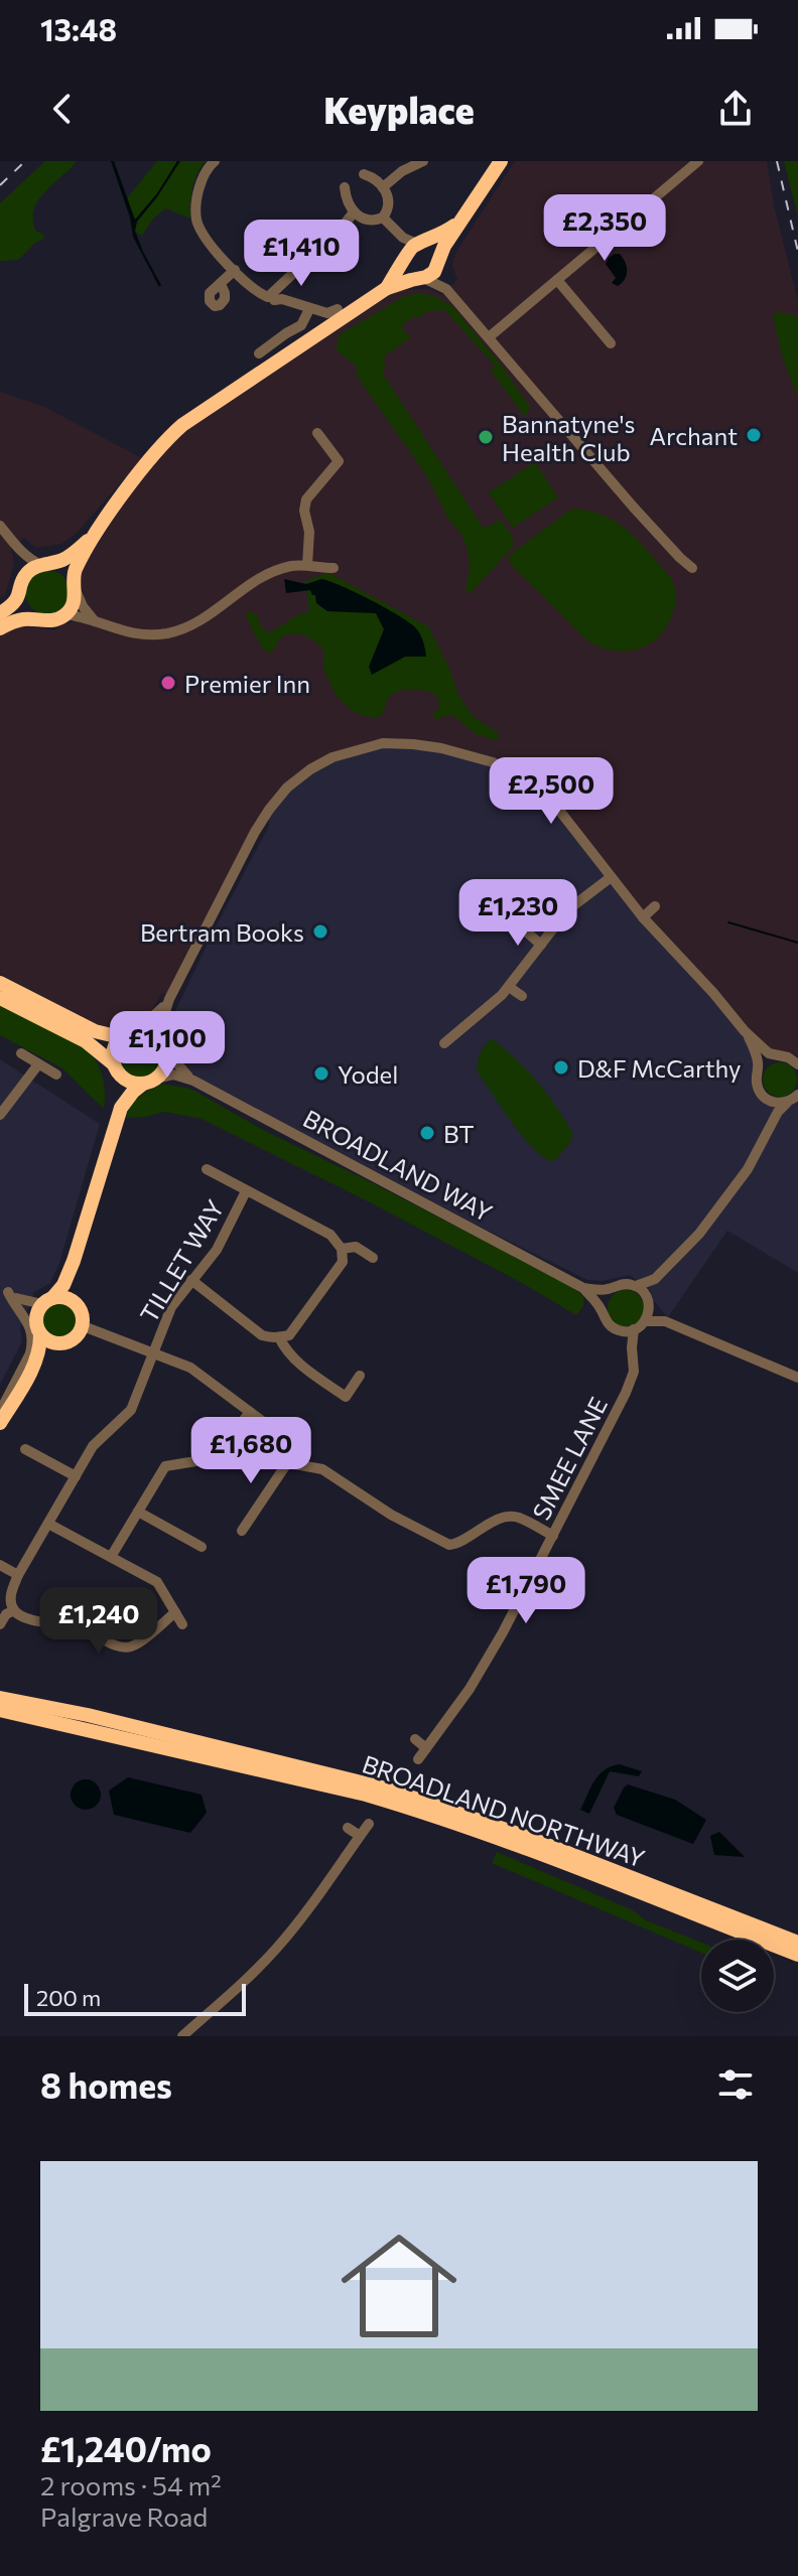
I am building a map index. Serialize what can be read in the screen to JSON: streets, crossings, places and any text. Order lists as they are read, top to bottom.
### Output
{
  "streets": {
    "highway": ["BROADLAND NORTHWAY"],
    "street": ["BROADLAND WAY", "TILLET WAY", "SMEE LANE"]
  },
  "crossings": [
    ["BROADLAND WAY", "SMEE LANE"]
  ],
  "places": [
    "Archant",
    "Bannatyne's Health Club",
    "Premier Inn",
    "Bertram Books",
    "D&F McCarthy",
    "Yodel",
    "BT"
  ],
  "scale_bar": "200 m",
  "page": {
    "status": "13:48",
    "header": "Keyplace",
    "price": [
      "£2,350",
      "£1,410",
      "£2,500",
      "£1,230",
      "£1,100",
      "£1,680",
      "£1,790",
      "£1,240"
    ],
    "scale": "200 m",
    "heading": "8 homes",
    "list": [
      {
        "name": "£1,240/mo",
        "note": "2 rooms · 54 m² · Palgrave Road"
      }
    ]
  }
}
